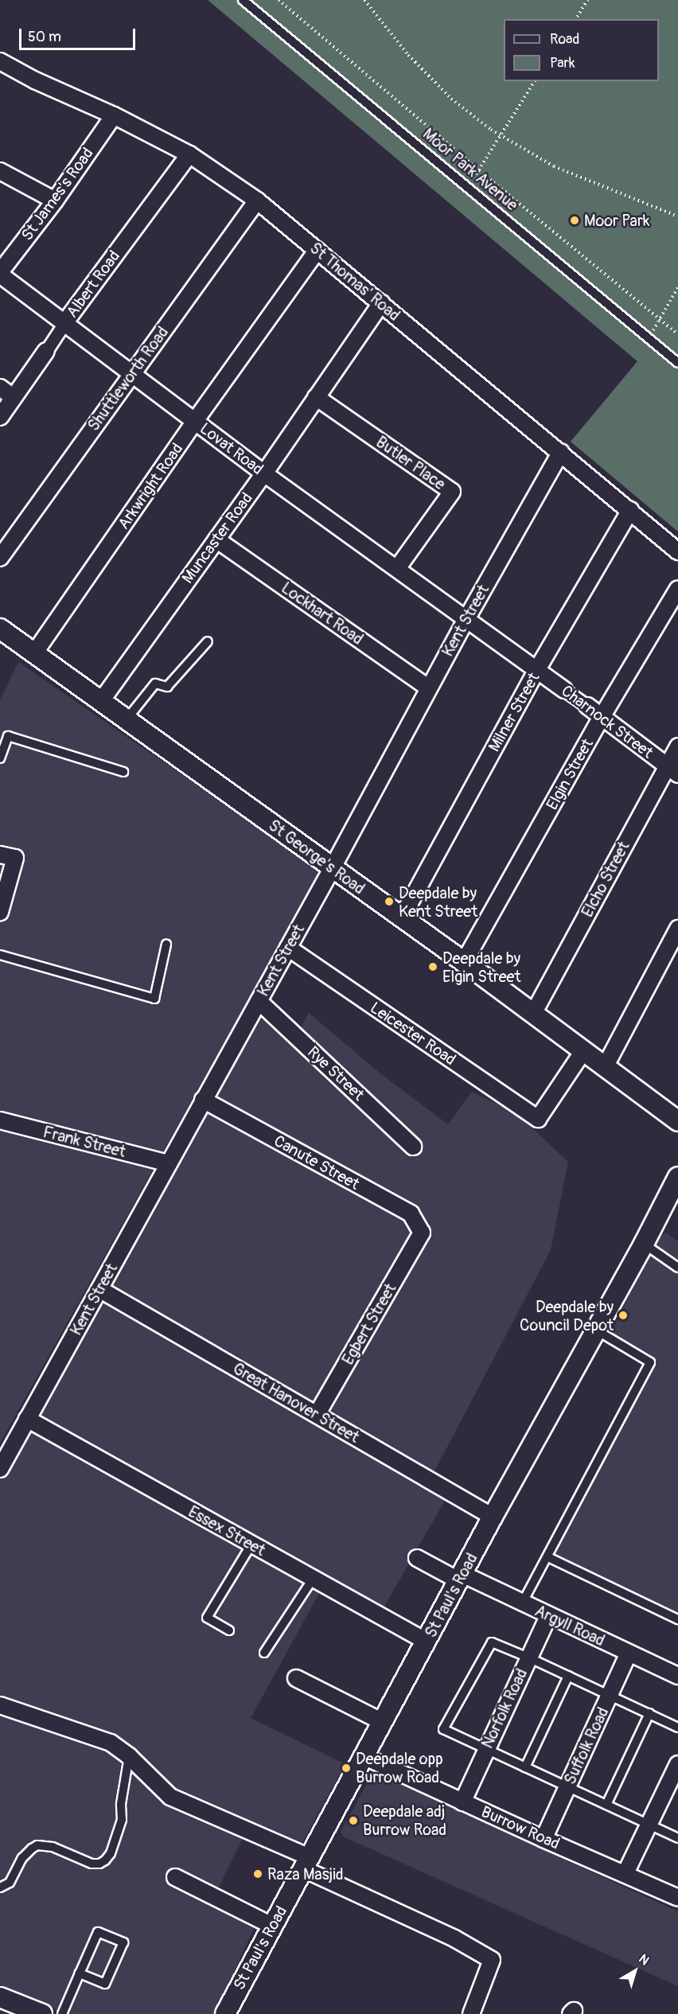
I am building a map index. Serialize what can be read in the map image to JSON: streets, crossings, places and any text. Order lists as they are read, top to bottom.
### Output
{
  "streets": {
    "street": [
      "St James's Road",
      "St Thomas' Road",
      "Albert Road",
      "Shuttleworth Road",
      "Lovat Road",
      "Butler Place",
      "Arkwright Road",
      "Muncaster Road",
      "Lockhart Road",
      "Kent Street",
      "Milner Street",
      "Charnock Street",
      "Elgin Street",
      "St George's Road",
      "Elcho Street",
      "Leicester Road",
      "Rye Street",
      "Frank Street",
      "Canute Street",
      "Egbert Street",
      "Great Hanover Street",
      "Essex Street",
      "St Paul's Road",
      "Argyll Road",
      "Norfolk Road",
      "Suffolk Road",
      "Burrow Road"
    ],
    "lane": ["Moor Park Avenue"]
  },
  "crossings": [
    ["St James's Road", "St Thomas' Road"],
    ["St James's Road", "Lovat Road"],
    ["St Thomas' Road", "Albert Road"],
    ["St Thomas' Road", "Shuttleworth Road"],
    ["St Thomas' Road", "Arkwright Road"],
    ["St Thomas' Road", "Muncaster Road"],
    ["St Thomas' Road", "Kent Street"],
    ["St Thomas' Road", "Milner Street"],
    ["Albert Road", "Lovat Road"],
    ["Shuttleworth Road", "Lovat Road"],
    ["Lovat Road", "Butler Place"],
    ["Lovat Road", "Arkwright Road"],
    ["Lovat Road", "Muncaster Road"],
    ["Lovat Road", "Kent Street"],
    ["Lovat Road", "Charnock Street"],
    ["Butler Place", "Muncaster Road"],
    ["Arkwright Road", "St George's Road"],
    ["Muncaster Road", "Lockhart Road"],
    ["Muncaster Road", "St George's Road"],
    ["Lockhart Road", "Kent Street"],
    ["Kent Street", "Charnock Street"],
    ["Kent Street", "St George's Road"],
    ["Kent Street", "Leicester Road"],
    ["Kent Street", "Rye Street"],
    ["Kent Street", "Frank Street"],
    ["Kent Street", "Canute Street"],
    ["Kent Street", "Great Hanover Street"],
    ["Kent Street", "Essex Street"],
    ["Milner Street", "Charnock Street"],
    ["Milner Street", "St George's Road"],
    ["Charnock Street", "Elgin Street"],
    ["Charnock Street", "Elcho Street"],
    ["Elgin Street", "St George's Road"],
    ["St George's Road", "Elcho Street"],
    ["St George's Road", "Leicester Road"],
    ["Canute Street", "Egbert Street"],
    ["Egbert Street", "Great Hanover Street"],
    ["Great Hanover Street", "St Paul's Road"],
    ["Essex Street", "St Paul's Road"],
    ["St Paul's Road", "Argyll Road"],
    ["St Paul's Road", "Burrow Road"],
    ["Argyll Road", "Norfolk Road"],
    ["Argyll Road", "Suffolk Road"],
    ["Norfolk Road", "Burrow Road"],
    ["Suffolk Road", "Burrow Road"]
  ],
  "places": [
    "Moor Park",
    "Deepdale by Kent Street",
    "Deepdale by Elgin Street",
    "Deepdale by Council Depot",
    "Deepdale opp Burrow Road",
    "Deepdale adj Burrow Road",
    "Raza Masjid"
  ],
  "legend": ["Road", "Park"],
  "scale_bar": "50 m",
  "north": "top right"
}
